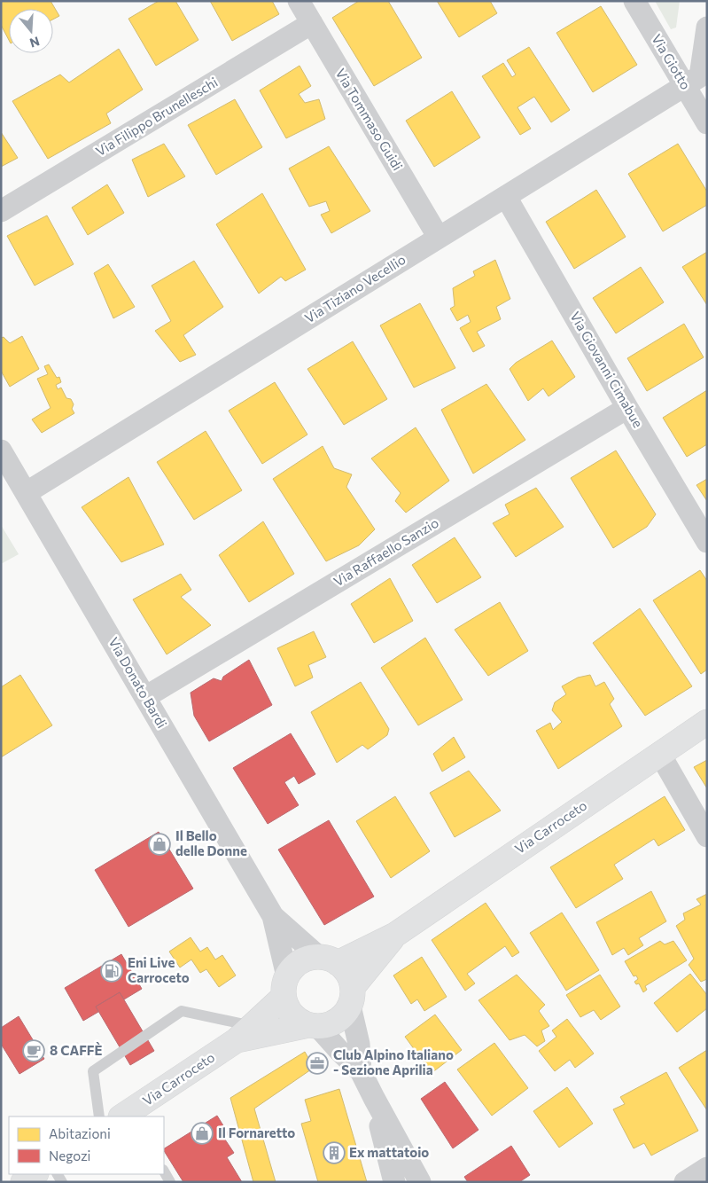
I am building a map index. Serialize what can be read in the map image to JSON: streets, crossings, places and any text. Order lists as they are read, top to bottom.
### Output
{
  "streets": {
    "street": [
      "Via Giotto",
      "Via Filippo Brunelleschi",
      "Via Tommaso Guidi",
      "Via Tiziano Vecellio",
      "Via Giovanni Cimabue",
      "Via Raffaello Sanzio",
      "Via Donato Bardi",
      "Via Carroceto"
    ]
  },
  "crossings": [
    ["Via Giotto", "Via Tiziano Vecellio"],
    ["Via Filippo Brunelleschi", "Via Tommaso Guidi"],
    ["Via Tommaso Guidi", "Via Tiziano Vecellio"],
    ["Via Tiziano Vecellio", "Via Giovanni Cimabue"],
    ["Via Tiziano Vecellio", "Via Donato Bardi"],
    ["Via Giovanni Cimabue", "Via Raffaello Sanzio"],
    ["Via Raffaello Sanzio", "Via Donato Bardi"],
    ["Via Donato Bardi", "Via Carroceto"]
  ],
  "places": {
    "shop": ["Il Bello delle Donne", "Il Fornaretto"],
    "fuel station": ["Eni Live Carroceto"],
    "cafe": ["8 CAFFÈ"],
    "office": ["Club Alpino Italiano - Sezione Aprilia"],
    "building": ["Ex mattatoio"]
  },
  "legend": ["Abitazioni", "Negozi"],
  "north": "bottom"
}
